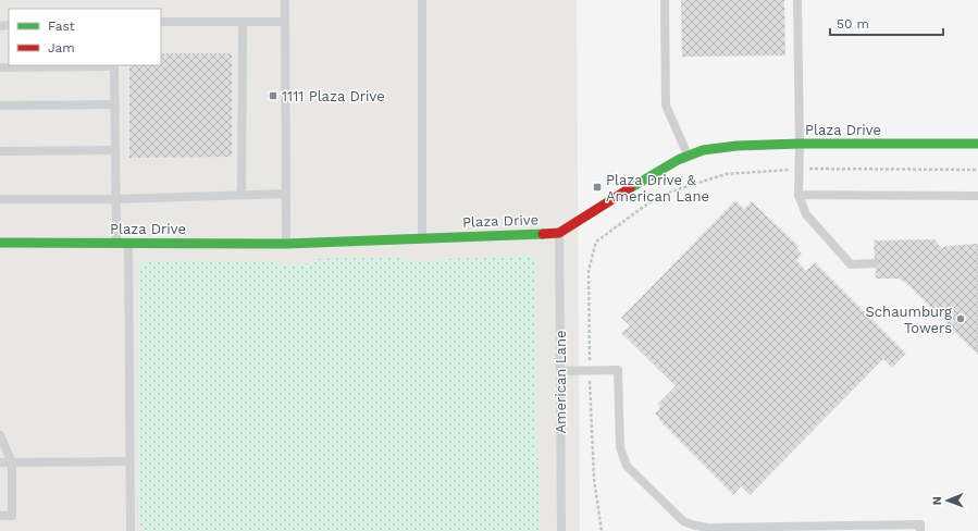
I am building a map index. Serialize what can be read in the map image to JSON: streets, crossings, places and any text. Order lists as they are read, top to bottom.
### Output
{
  "streets": {
    "street": ["Plaza Drive"],
    "lane": ["American Lane"]
  },
  "crossings": [
    ["Plaza Drive", "American Lane"]
  ],
  "places": {
    "transit": ["1111 Plaza Drive", "Plaza Drive & American Lane"],
    "other": ["Schaumburg Towers"]
  },
  "legend": ["Fast", "Jam"],
  "scale_bar": "50 m",
  "north": "left"
}
